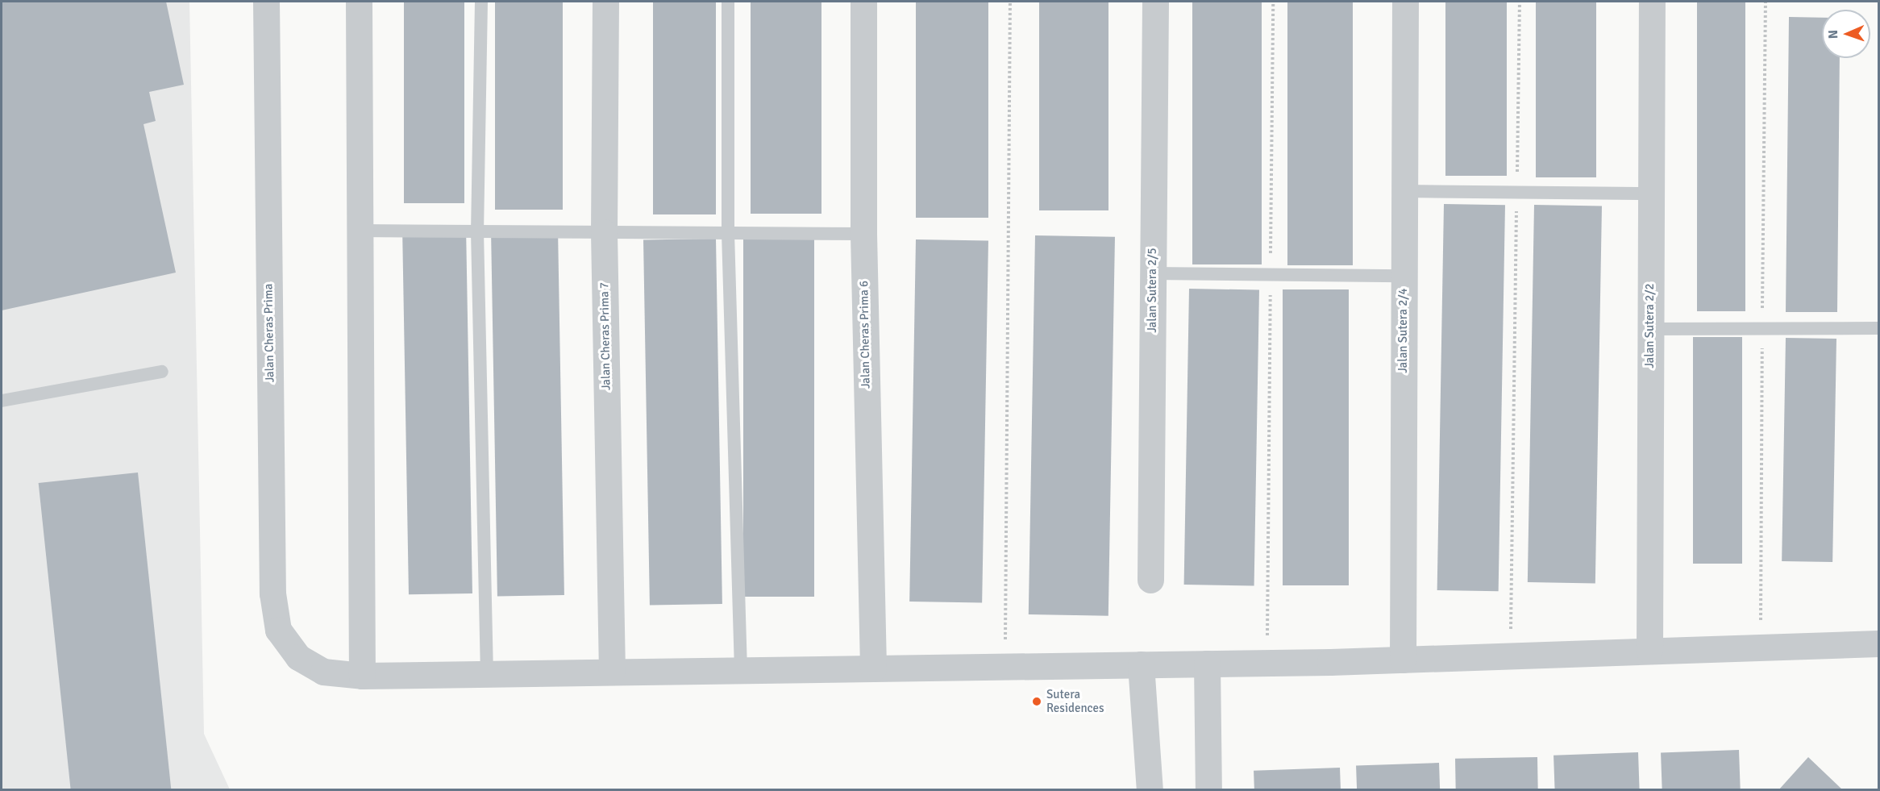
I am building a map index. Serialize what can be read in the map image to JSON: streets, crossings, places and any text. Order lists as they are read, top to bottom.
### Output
{
  "streets": {
    "street": [
      "Jalan Sutera 2/5",
      "Jalan Sutera 2/2",
      "Jalan Sutera 2/4",
      "Jalan Cheras Prima",
      "Jalan Cheras Prima 6",
      "Jalan Cheras Prima 7"
    ]
  },
  "places": ["Sutera Residences"],
  "north": "left"
}
